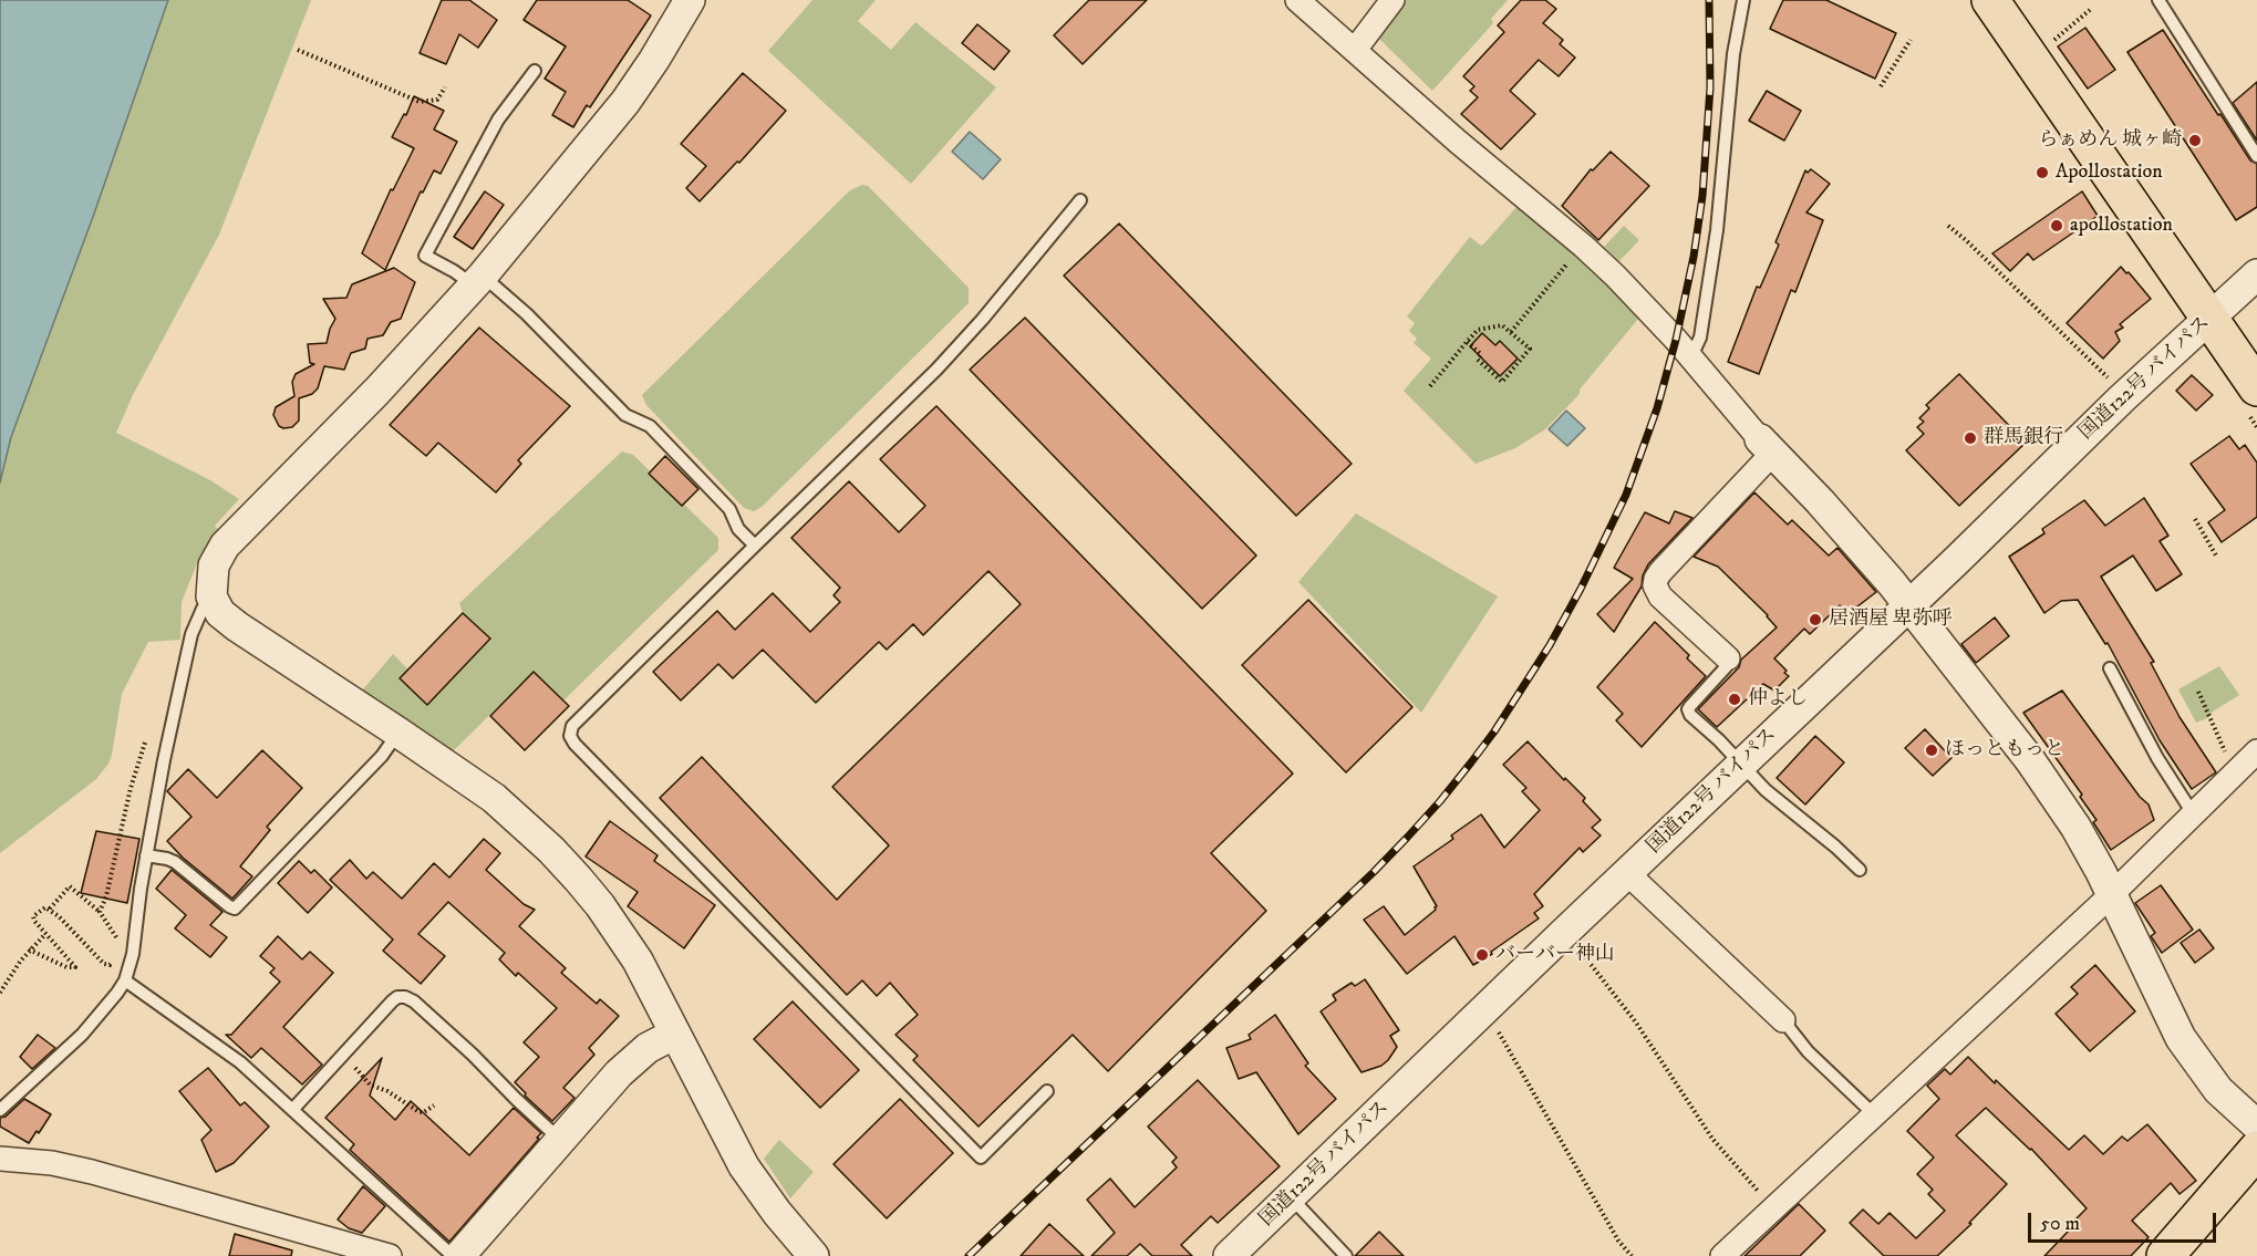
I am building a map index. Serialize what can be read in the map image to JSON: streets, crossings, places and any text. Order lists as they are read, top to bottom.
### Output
{
  "streets": {
    "street": ["国道122号 バイパス"]
  },
  "places": [
    "らぁめん 城ヶ崎",
    "Apollostation",
    "apollostation",
    "群馬銀行",
    "居酒屋 卑弥呼",
    "仲よし",
    "ほっともっと",
    "バーバー神山"
  ],
  "scale_bar": "50 m"
}
